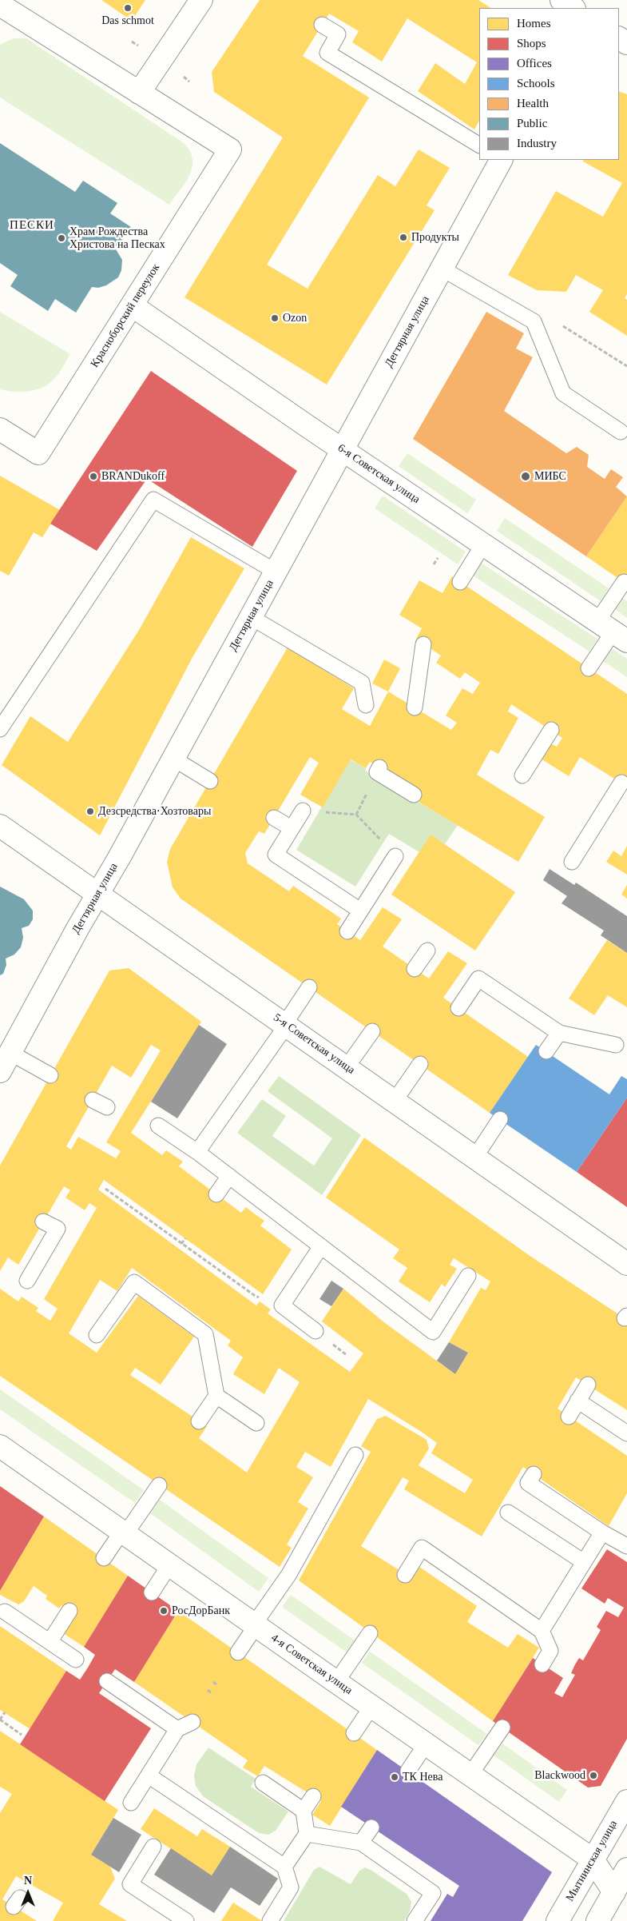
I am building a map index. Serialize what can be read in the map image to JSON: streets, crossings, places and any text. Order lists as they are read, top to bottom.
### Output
{
  "streets": {
    "street": [
      "Красноборский переулок",
      "Дегтярная улица",
      "6-я Советская улица",
      "5-я Советская улица",
      "4-я Советская улица",
      "Мытнинская улица"
    ]
  },
  "crossings": [
    ["Красноборский переулок", "6-я Советская улица"],
    ["Дегтярная улица", "6-я Советская улица"],
    ["Дегтярная улица", "5-я Советская улица"],
    ["4-я Советская улица", "Мытнинская улица"]
  ],
  "districts": ["ПЕСКИ"],
  "places": [
    "Das schmot",
    "Продукты",
    "Храм Рождества Христова на Песках",
    "Ozon",
    "BRANDukoff",
    "МИБС",
    "Дезсредства·Хозтовары",
    "РосДорБанк",
    "Blackwood",
    "ТК Нева"
  ],
  "legend": [
    "Homes",
    "Shops",
    "Offices",
    "Schools",
    "Health",
    "Public",
    "Industry"
  ],
  "north": "top"
}
